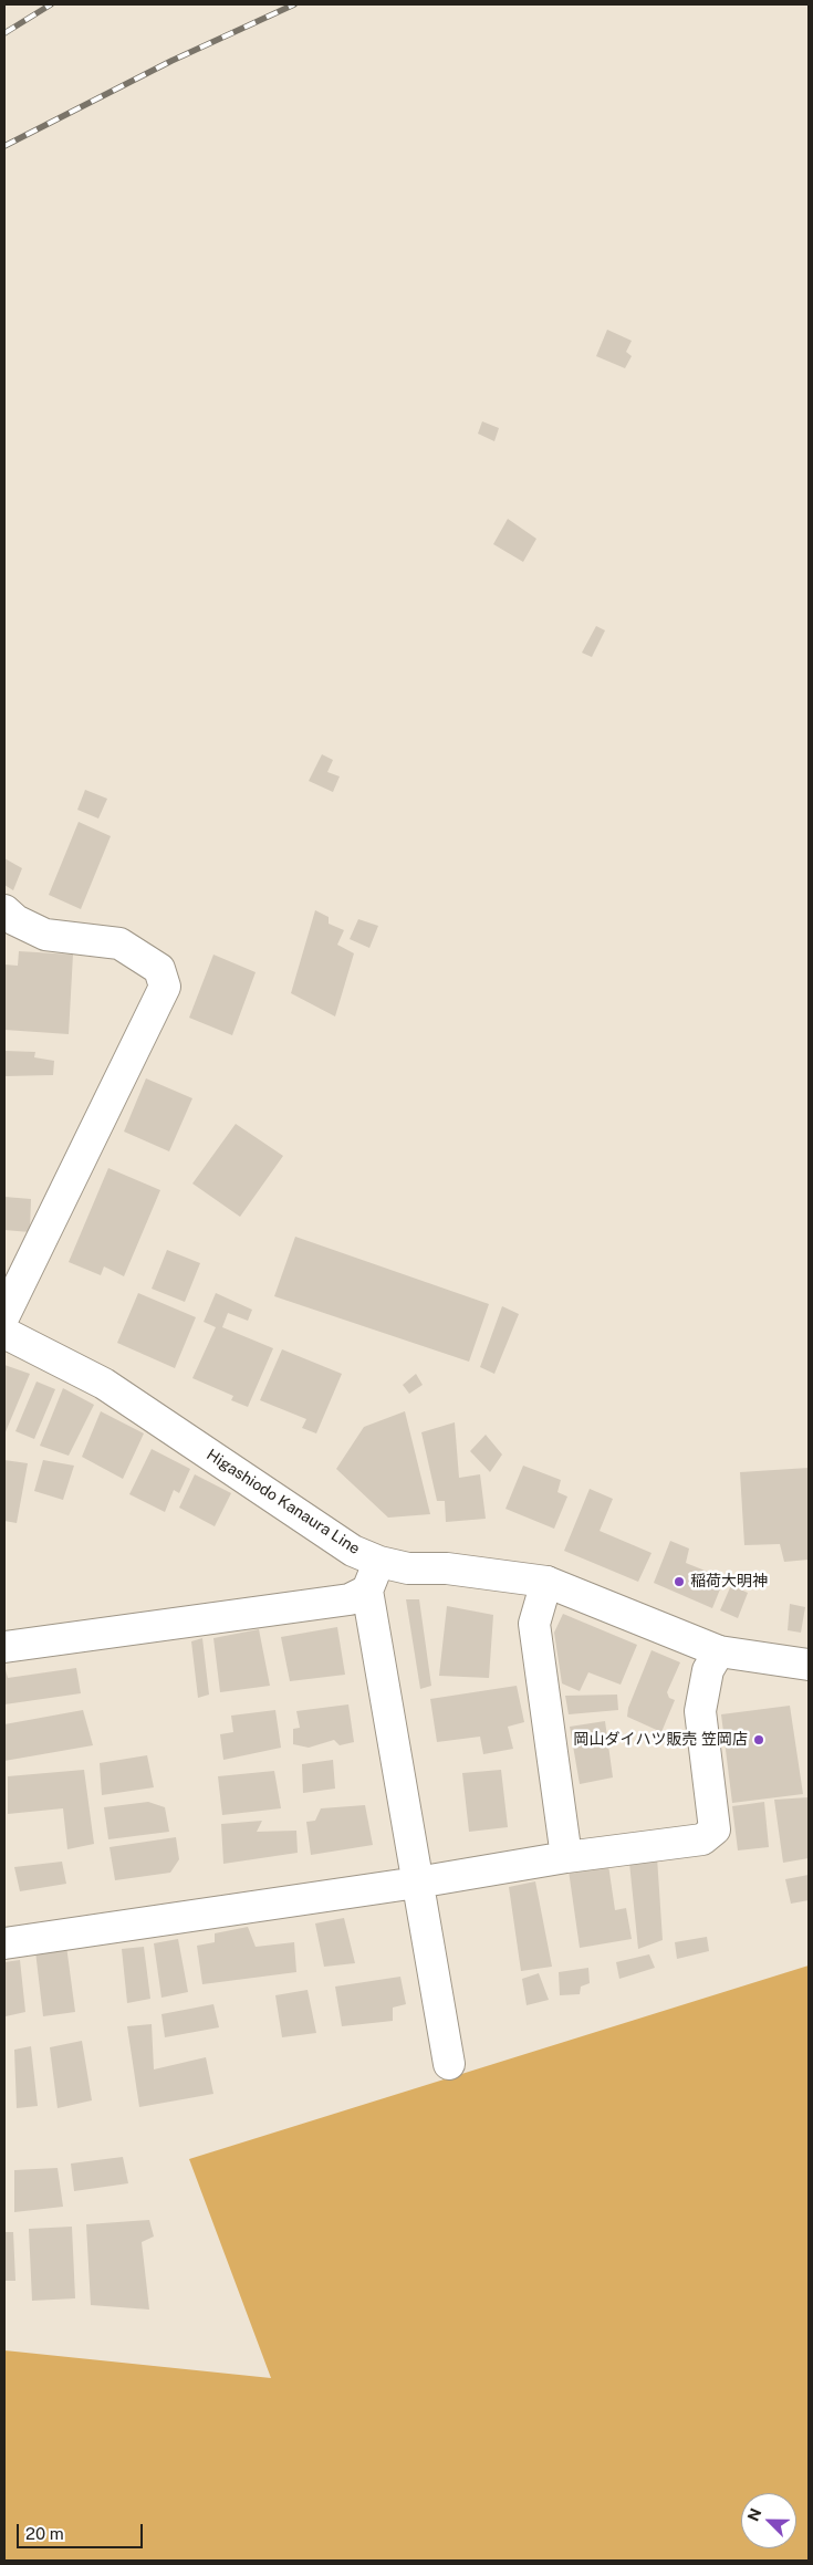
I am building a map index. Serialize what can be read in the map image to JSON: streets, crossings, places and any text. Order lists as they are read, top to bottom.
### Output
{
  "streets": {
    "street": ["Higashiodo Kanaura Line"]
  },
  "places": ["稲荷大明神", "岡山ダイハツ販売 笠岡店"],
  "scale_bar": "20 m",
  "north": "top left"
}
